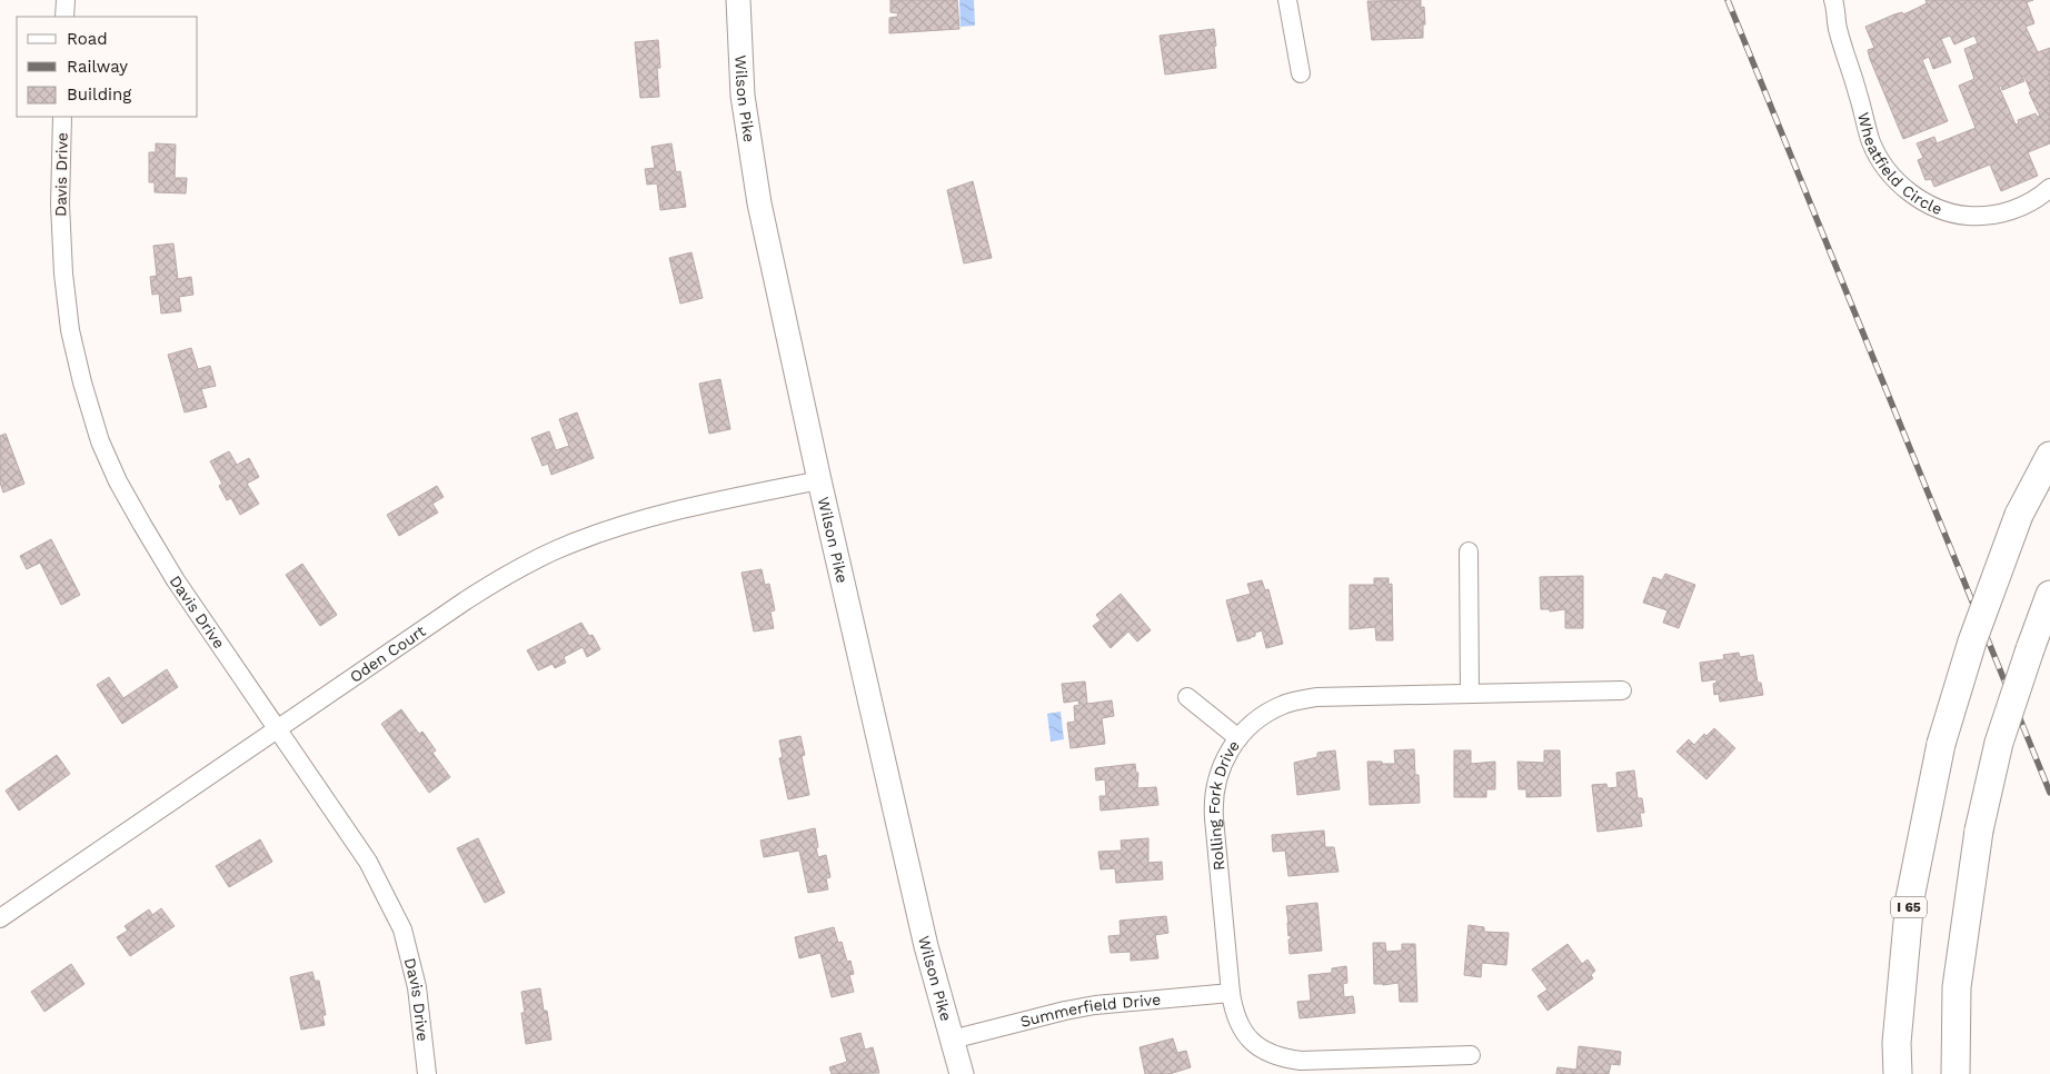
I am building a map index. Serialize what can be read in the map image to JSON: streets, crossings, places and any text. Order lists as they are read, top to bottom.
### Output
{
  "streets": {
    "highway": ["I 65"],
    "main road": ["Wilson Pike"],
    "street": [
      "Wheatfield Circle",
      "Davis Drive",
      "Oden Court",
      "Rolling Fork Drive",
      "Summerfield Drive"
    ]
  },
  "crossings": [
    ["Wilson Pike", "Oden Court"],
    ["Wilson Pike", "Summerfield Drive"],
    ["Davis Drive", "Oden Court"],
    ["Rolling Fork Drive", "Summerfield Drive"]
  ],
  "legend": ["Road", "Railway", "Building"]
}
